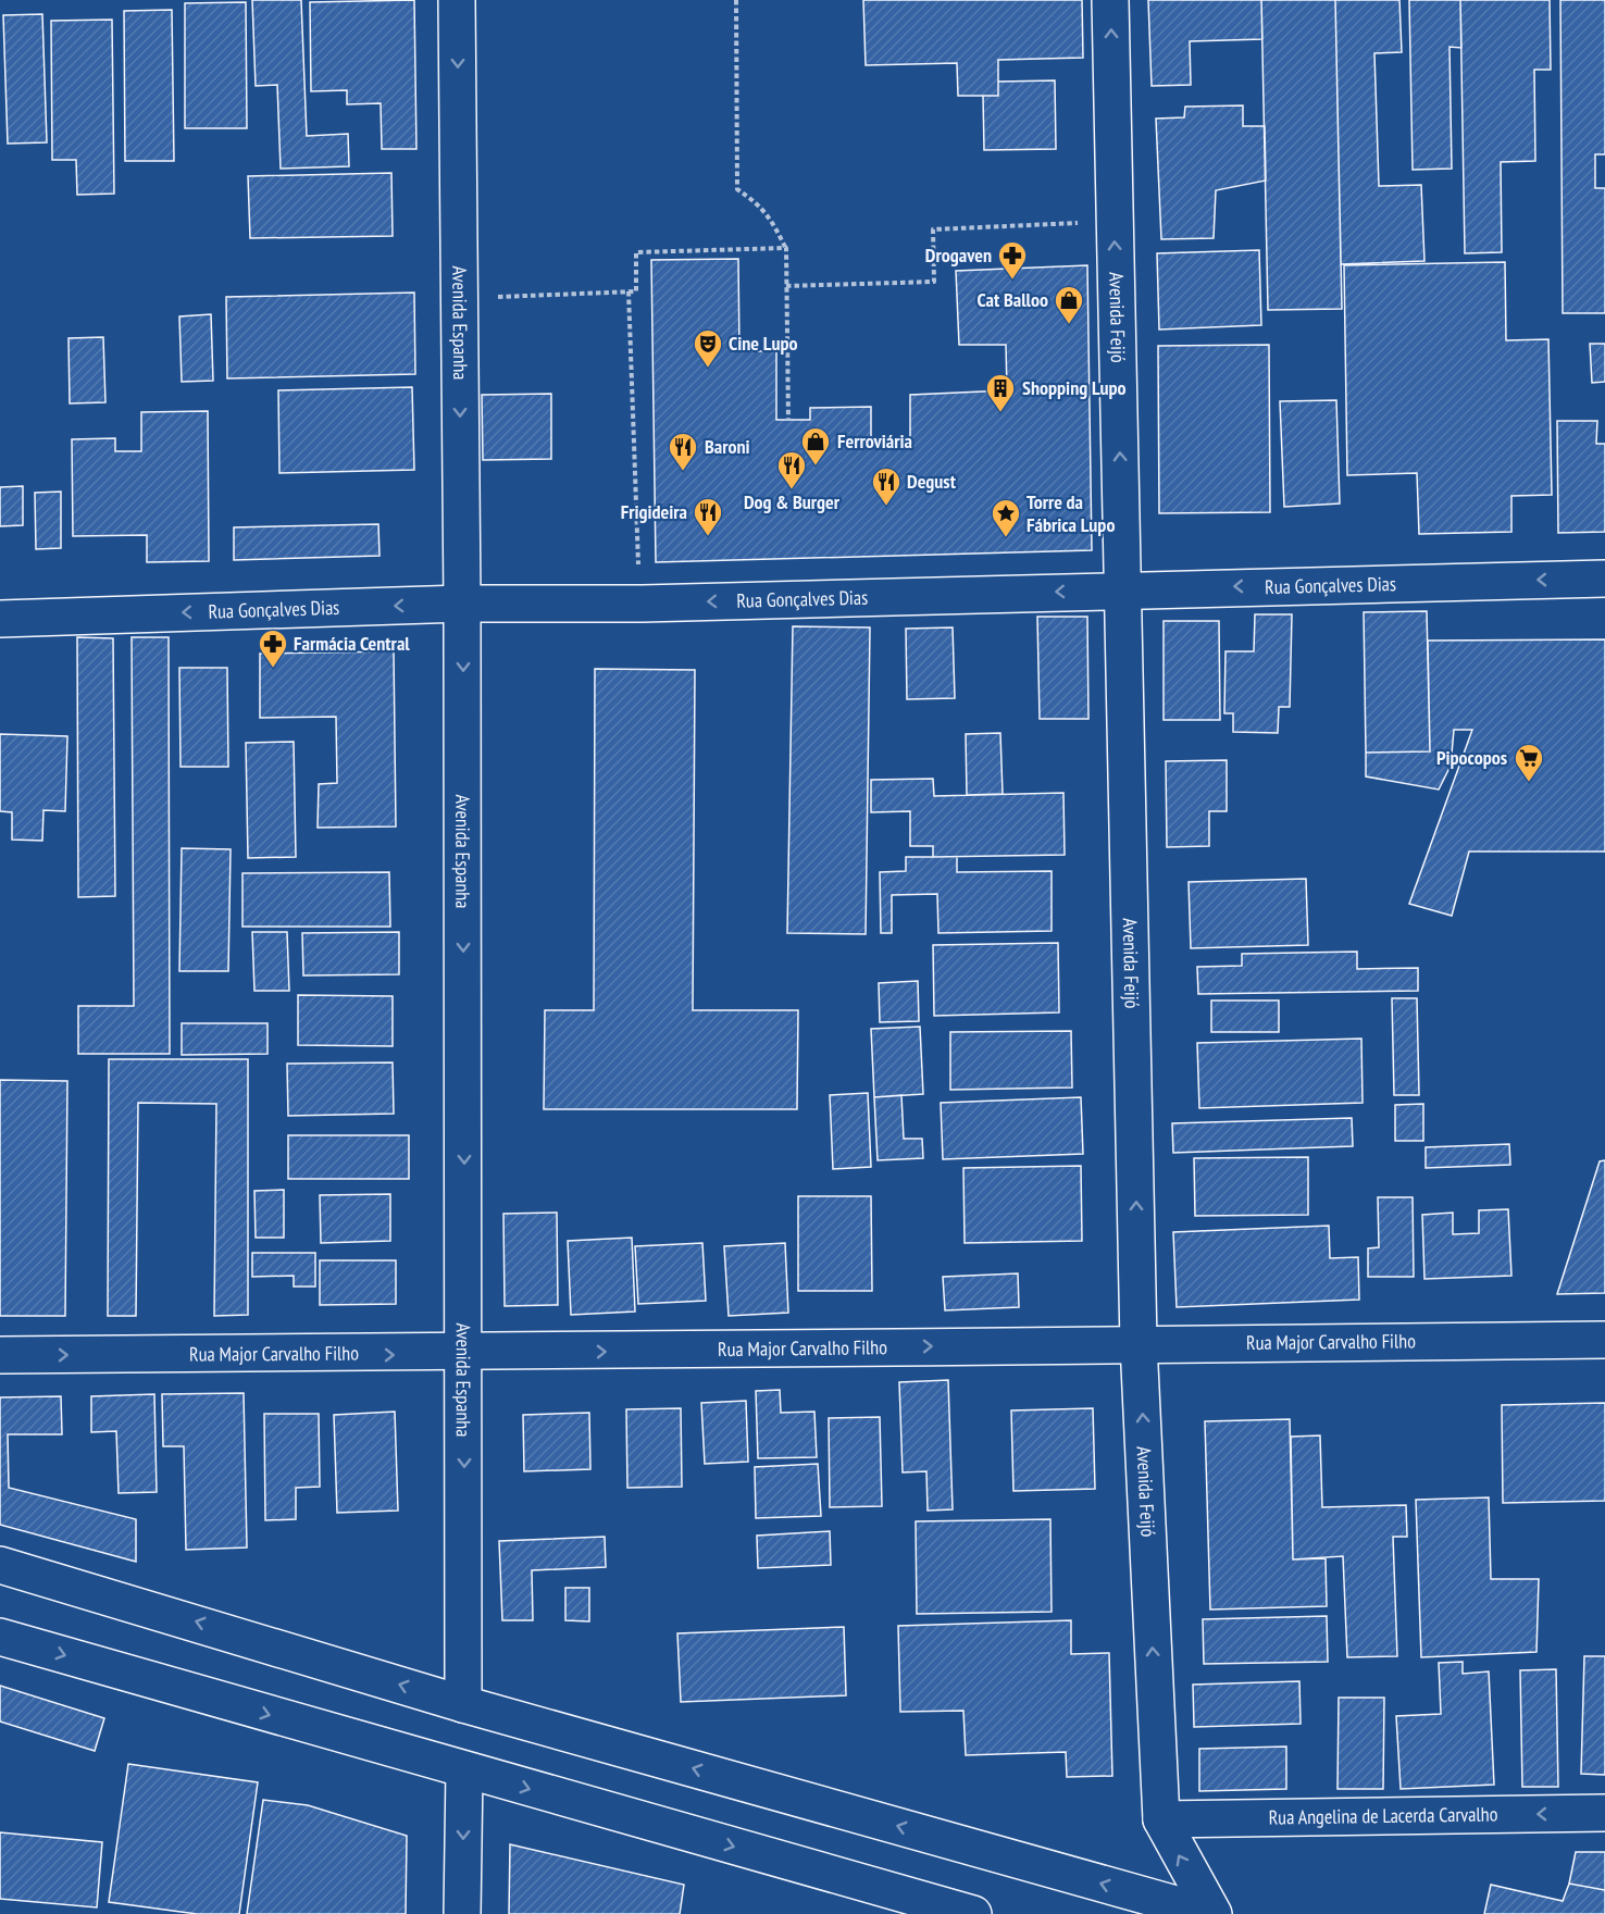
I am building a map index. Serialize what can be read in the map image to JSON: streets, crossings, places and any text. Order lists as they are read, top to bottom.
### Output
{
  "streets": {
    "street": [
      "Avenida Feijó",
      "Avenida Espanha",
      "Rua Gonçalves Dias",
      "Rua Major Carvalho Filho",
      "Rua Angelina de Lacerda Carvalho"
    ]
  },
  "crossings": [
    ["Avenida Feijó", "Rua Gonçalves Dias"],
    ["Avenida Feijó", "Rua Major Carvalho Filho"],
    ["Avenida Feijó", "Rua Angelina de Lacerda Carvalho"],
    ["Avenida Espanha", "Rua Gonçalves Dias"],
    ["Avenida Espanha", "Rua Major Carvalho Filho"]
  ],
  "one_way": [
    "Avenida Feijó",
    "Avenida Espanha",
    "Rua Gonçalves Dias",
    "Rua Angelina de Lacerda Carvalho"
  ],
  "places": {
    "pharmacy": ["Drogaven", "Farmácia Central"],
    "shop": ["Cat Balloo", "Ferroviária"],
    "theatre": ["Cine Lupo"],
    "building": ["Shopping Lupo"],
    "restaurant": [
      "Baroni",
      "Dog & Burger",
      "Degust",
      "Frigideira"
    ],
    "place": ["Torre da Fábrica Lupo"],
    "supermarket": ["Pipocopos"]
  }
}
